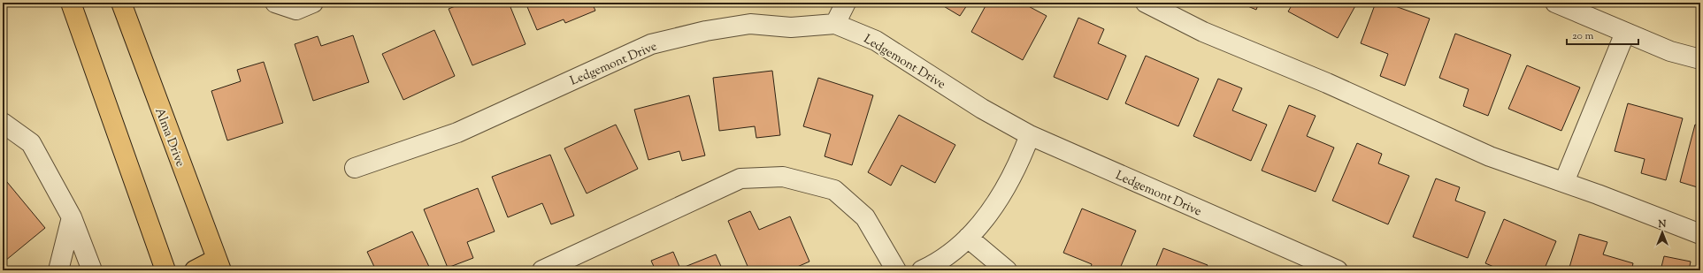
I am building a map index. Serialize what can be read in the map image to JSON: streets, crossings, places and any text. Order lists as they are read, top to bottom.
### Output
{
  "streets": {
    "main road": ["Alma Drive"],
    "street": ["Ledgemont Drive"]
  },
  "scale_bar": "20 m",
  "north": "top"
}
